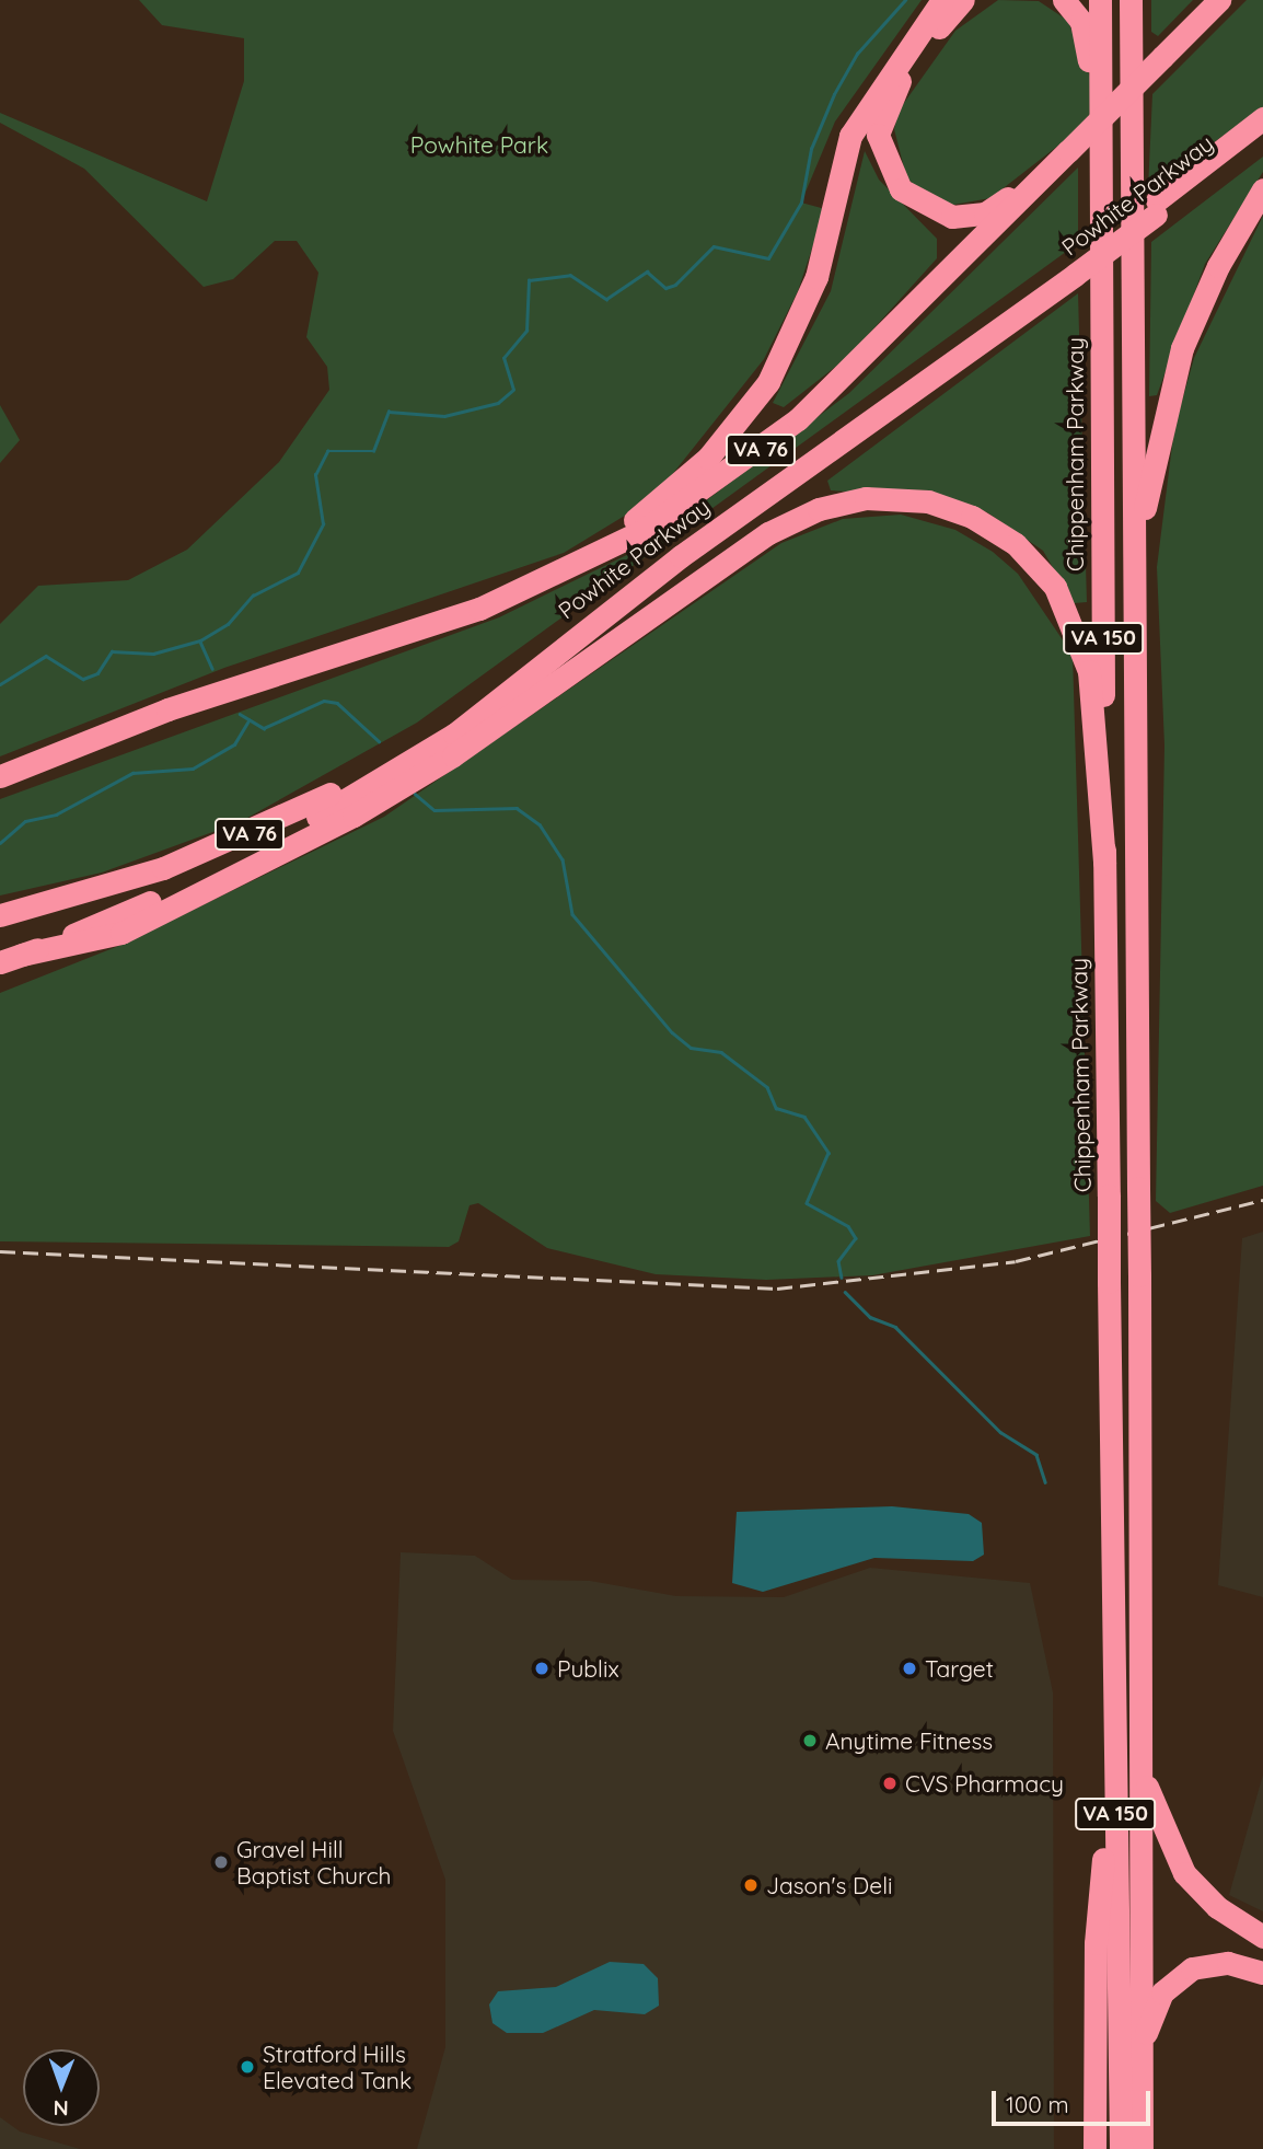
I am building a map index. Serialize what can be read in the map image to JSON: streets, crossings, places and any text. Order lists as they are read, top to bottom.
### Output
{
  "streets": {
    "highway": [
      "Powhite Parkway",
      "VA 76",
      "Chippenham Parkway",
      "VA 150"
    ]
  },
  "crossings": [
    ["Powhite Parkway", "VA 76"]
  ],
  "parks": ["Powhite Park"],
  "places": [
    "Publix",
    "Target",
    "Anytime Fitness",
    "CVS Pharmacy",
    "Gravel Hill Baptist Church",
    "Jason's Deli",
    "Stratford Hills Elevated Tank"
  ],
  "scale_bar": "100 m",
  "north": "bottom"
}
